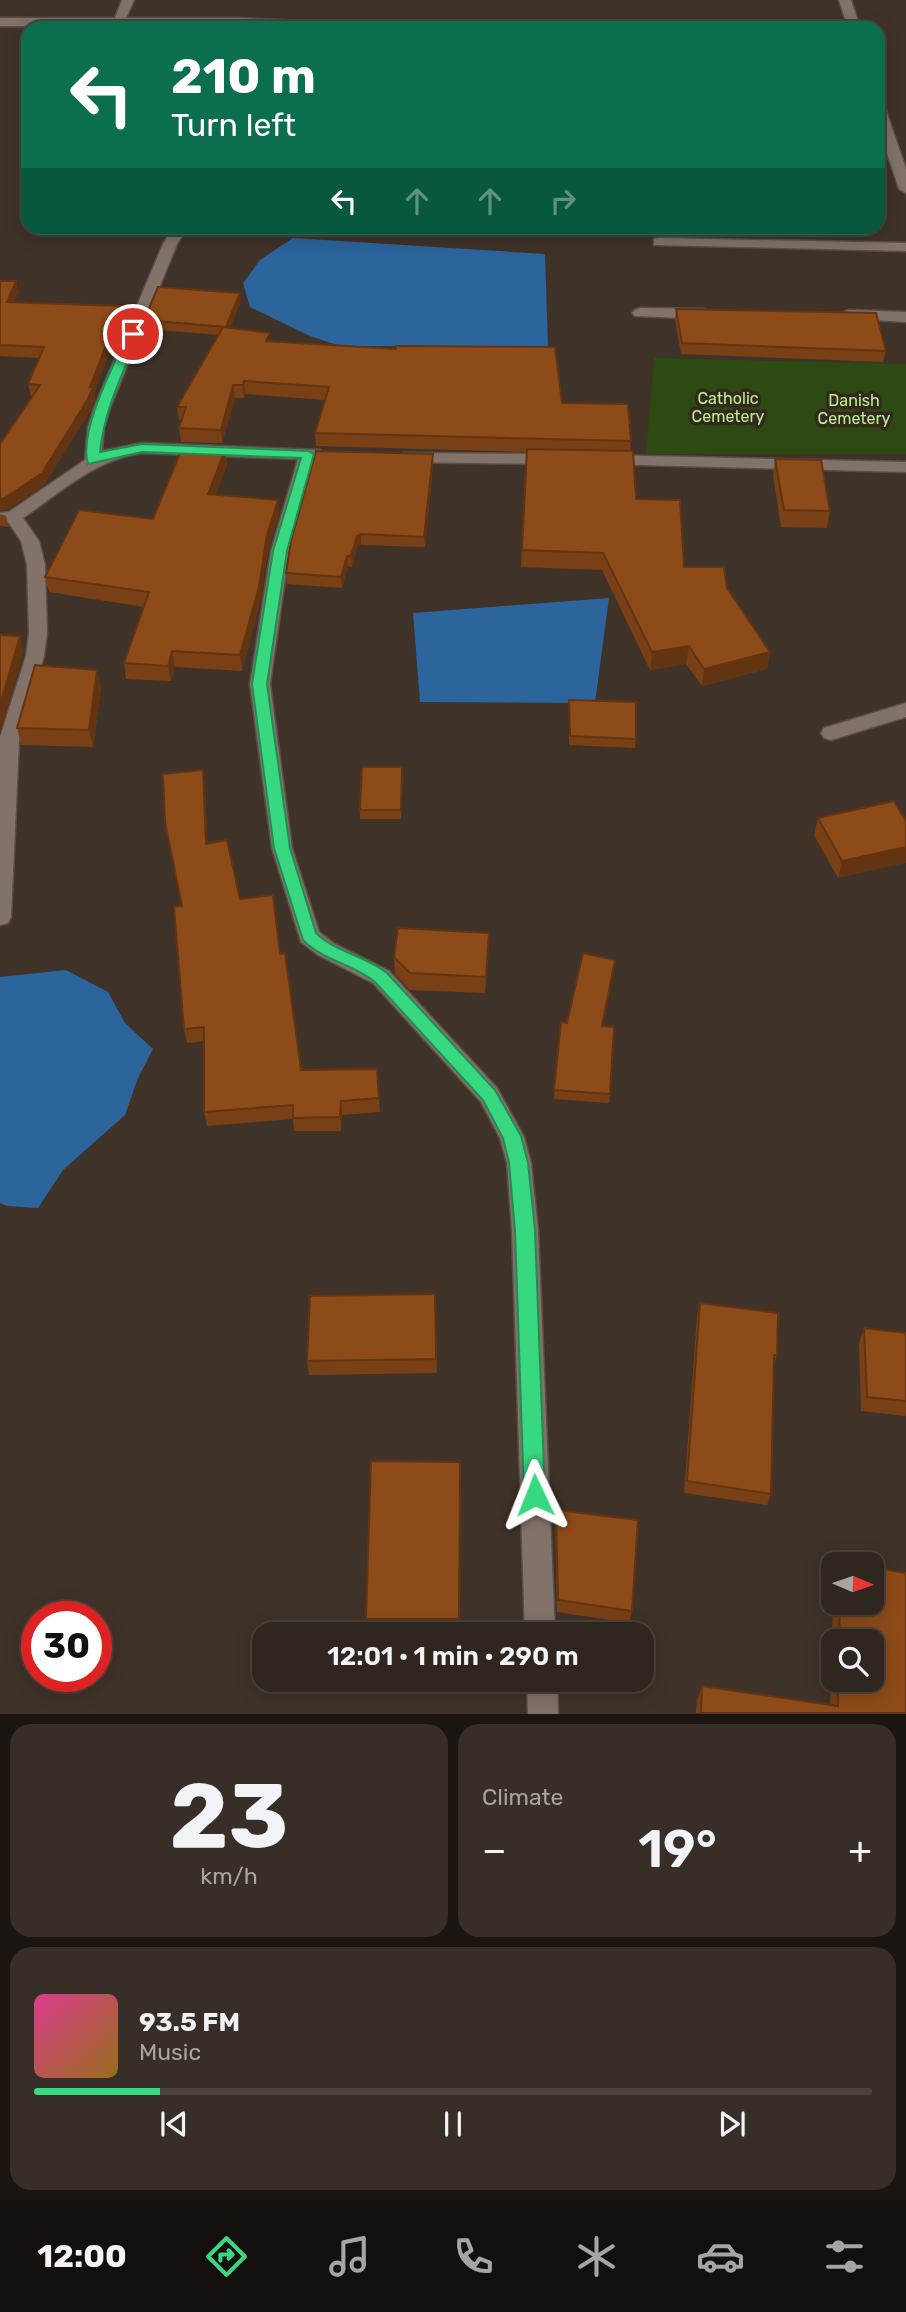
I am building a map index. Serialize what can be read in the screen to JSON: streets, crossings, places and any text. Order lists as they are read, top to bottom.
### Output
{
  "parks": ["Catholic Cemetery", "Danish Cemetery"],
  "north": "right",
  "page": {
    "turn": ["210 m", "Turn left"],
    "limit": "30",
    "trip": "12:01 · 1 min · 290 m",
    "tile": [
      ["23", "km/h"],
      "Climate"
    ],
    "heat": ["−", "19°", "+"],
    "song": ["93.5 FM", "Music"],
    "tabs": "12:00"
  }
}
